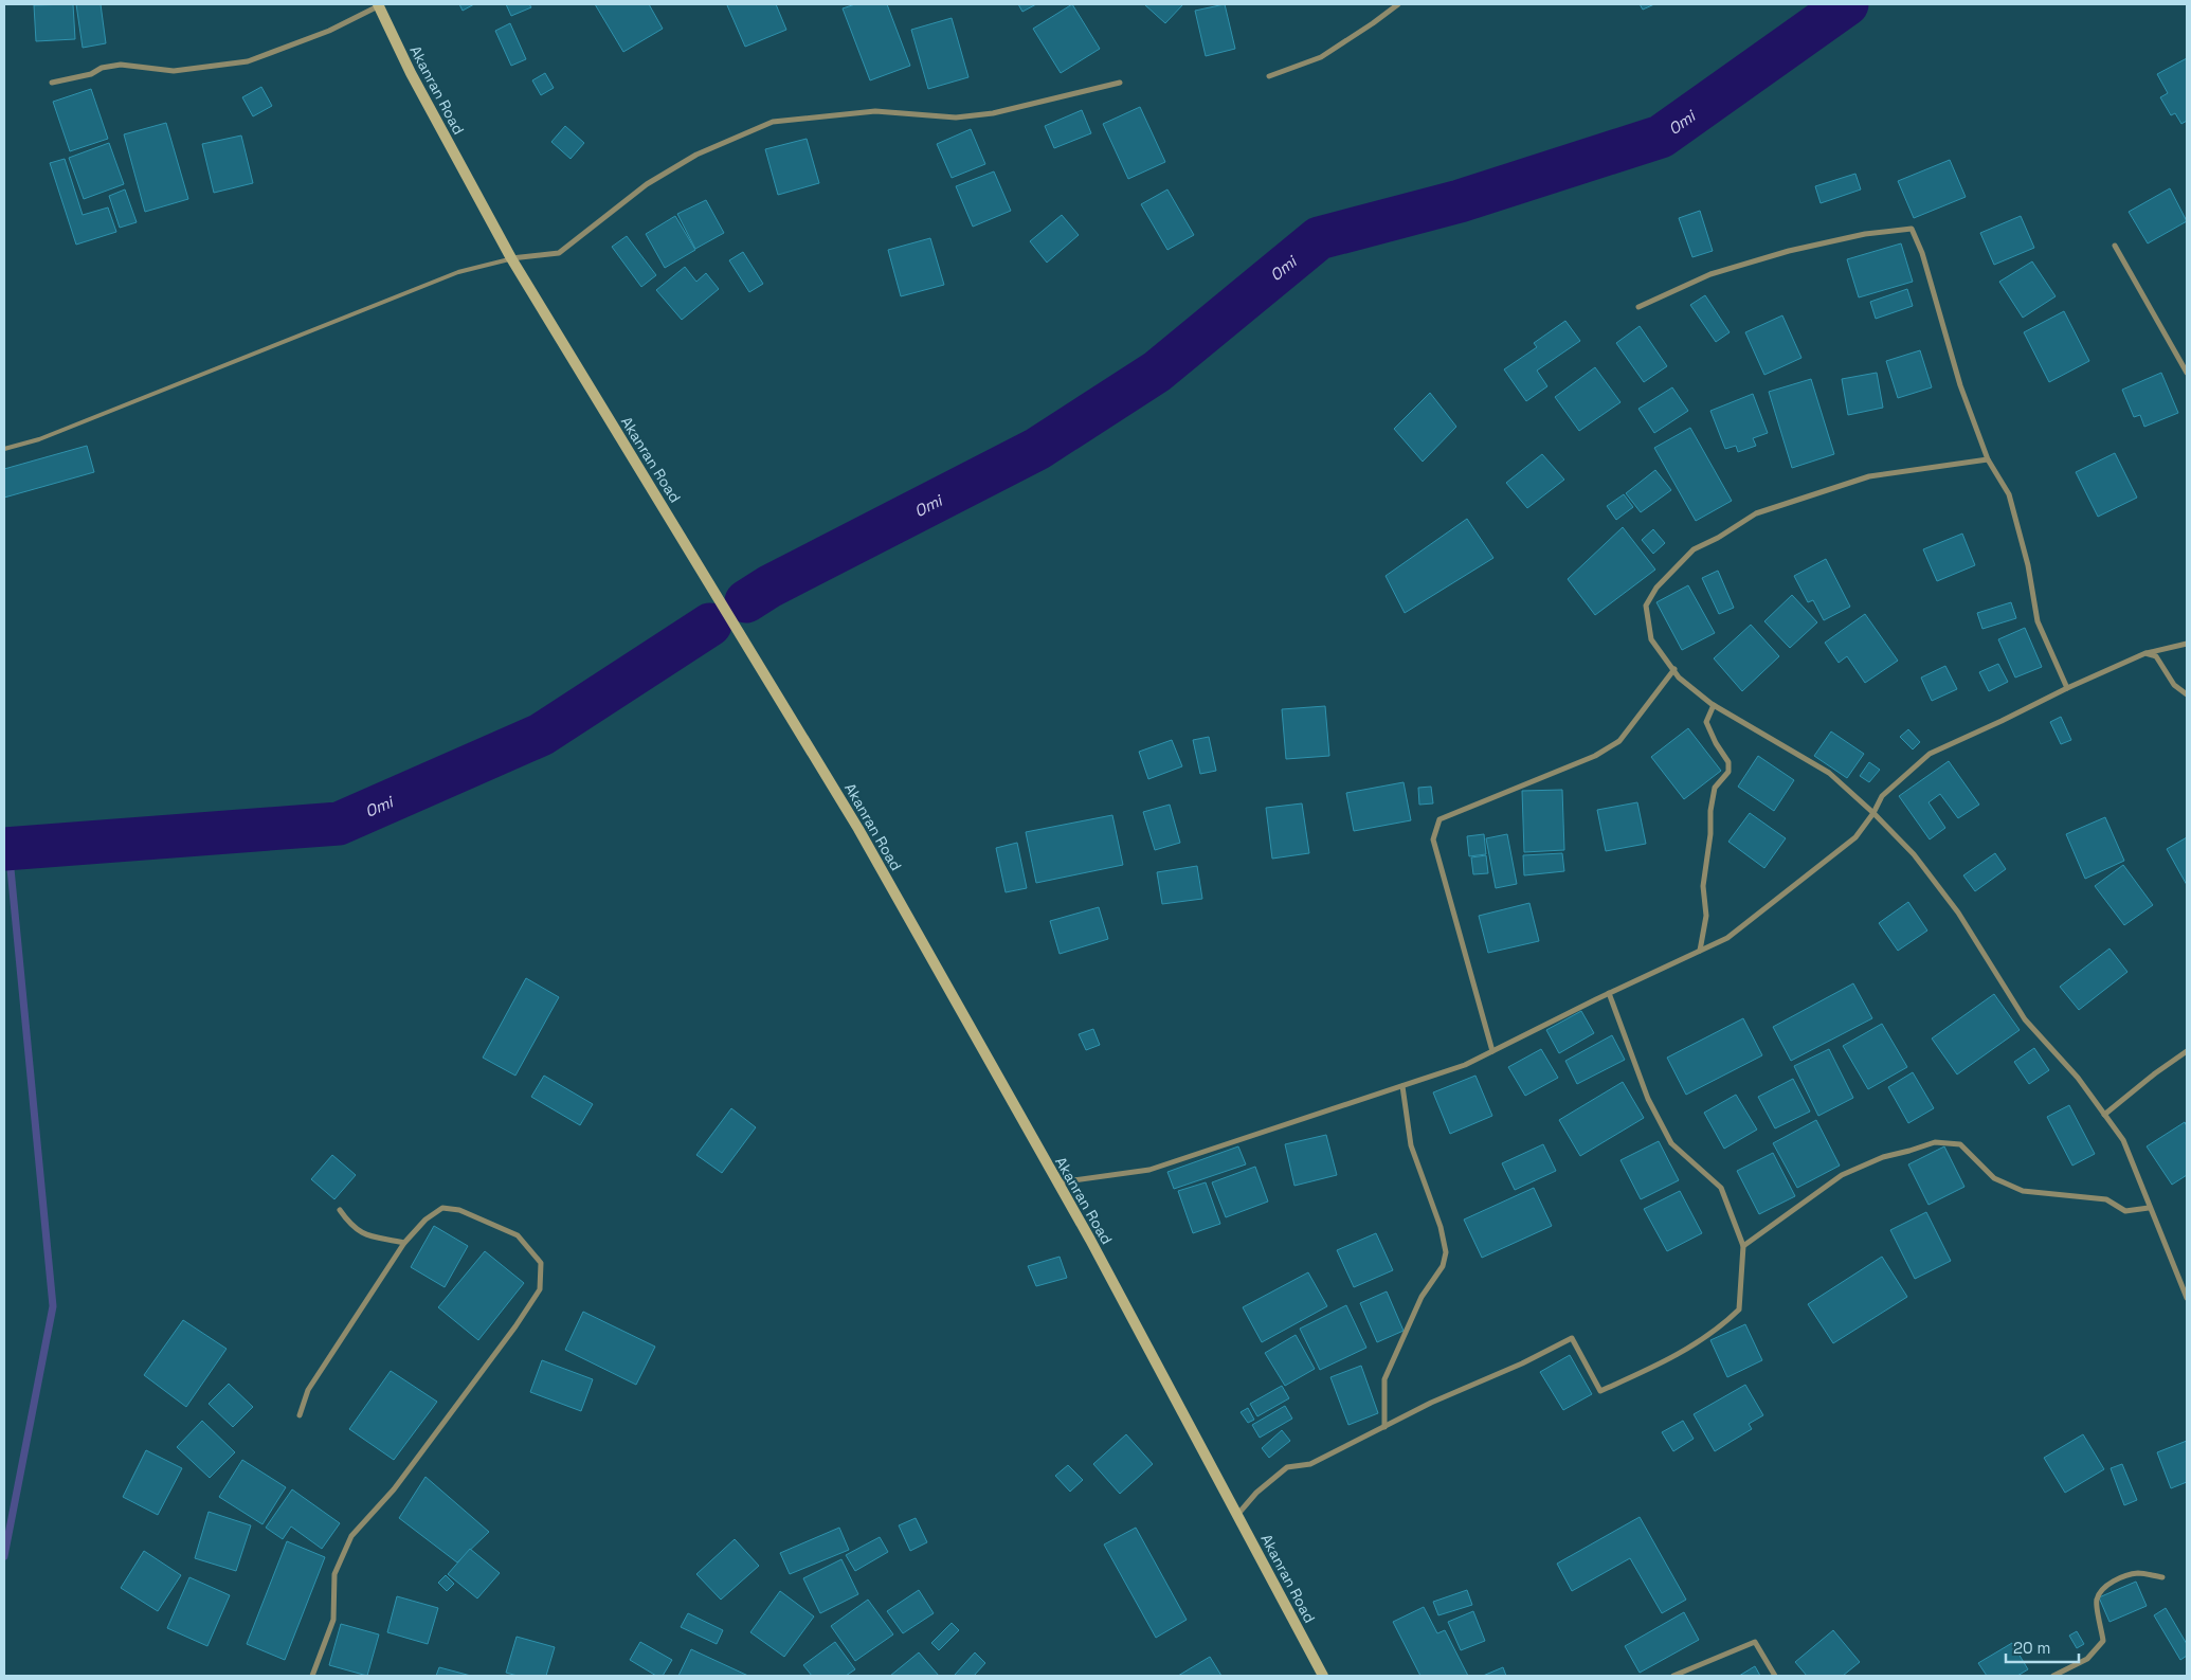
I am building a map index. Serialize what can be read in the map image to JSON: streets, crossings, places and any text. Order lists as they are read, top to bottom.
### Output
{
  "streets": {
    "main road": ["Akanran Road"]
  },
  "water": ["Omi"],
  "scale_bar": "20 m"
}
